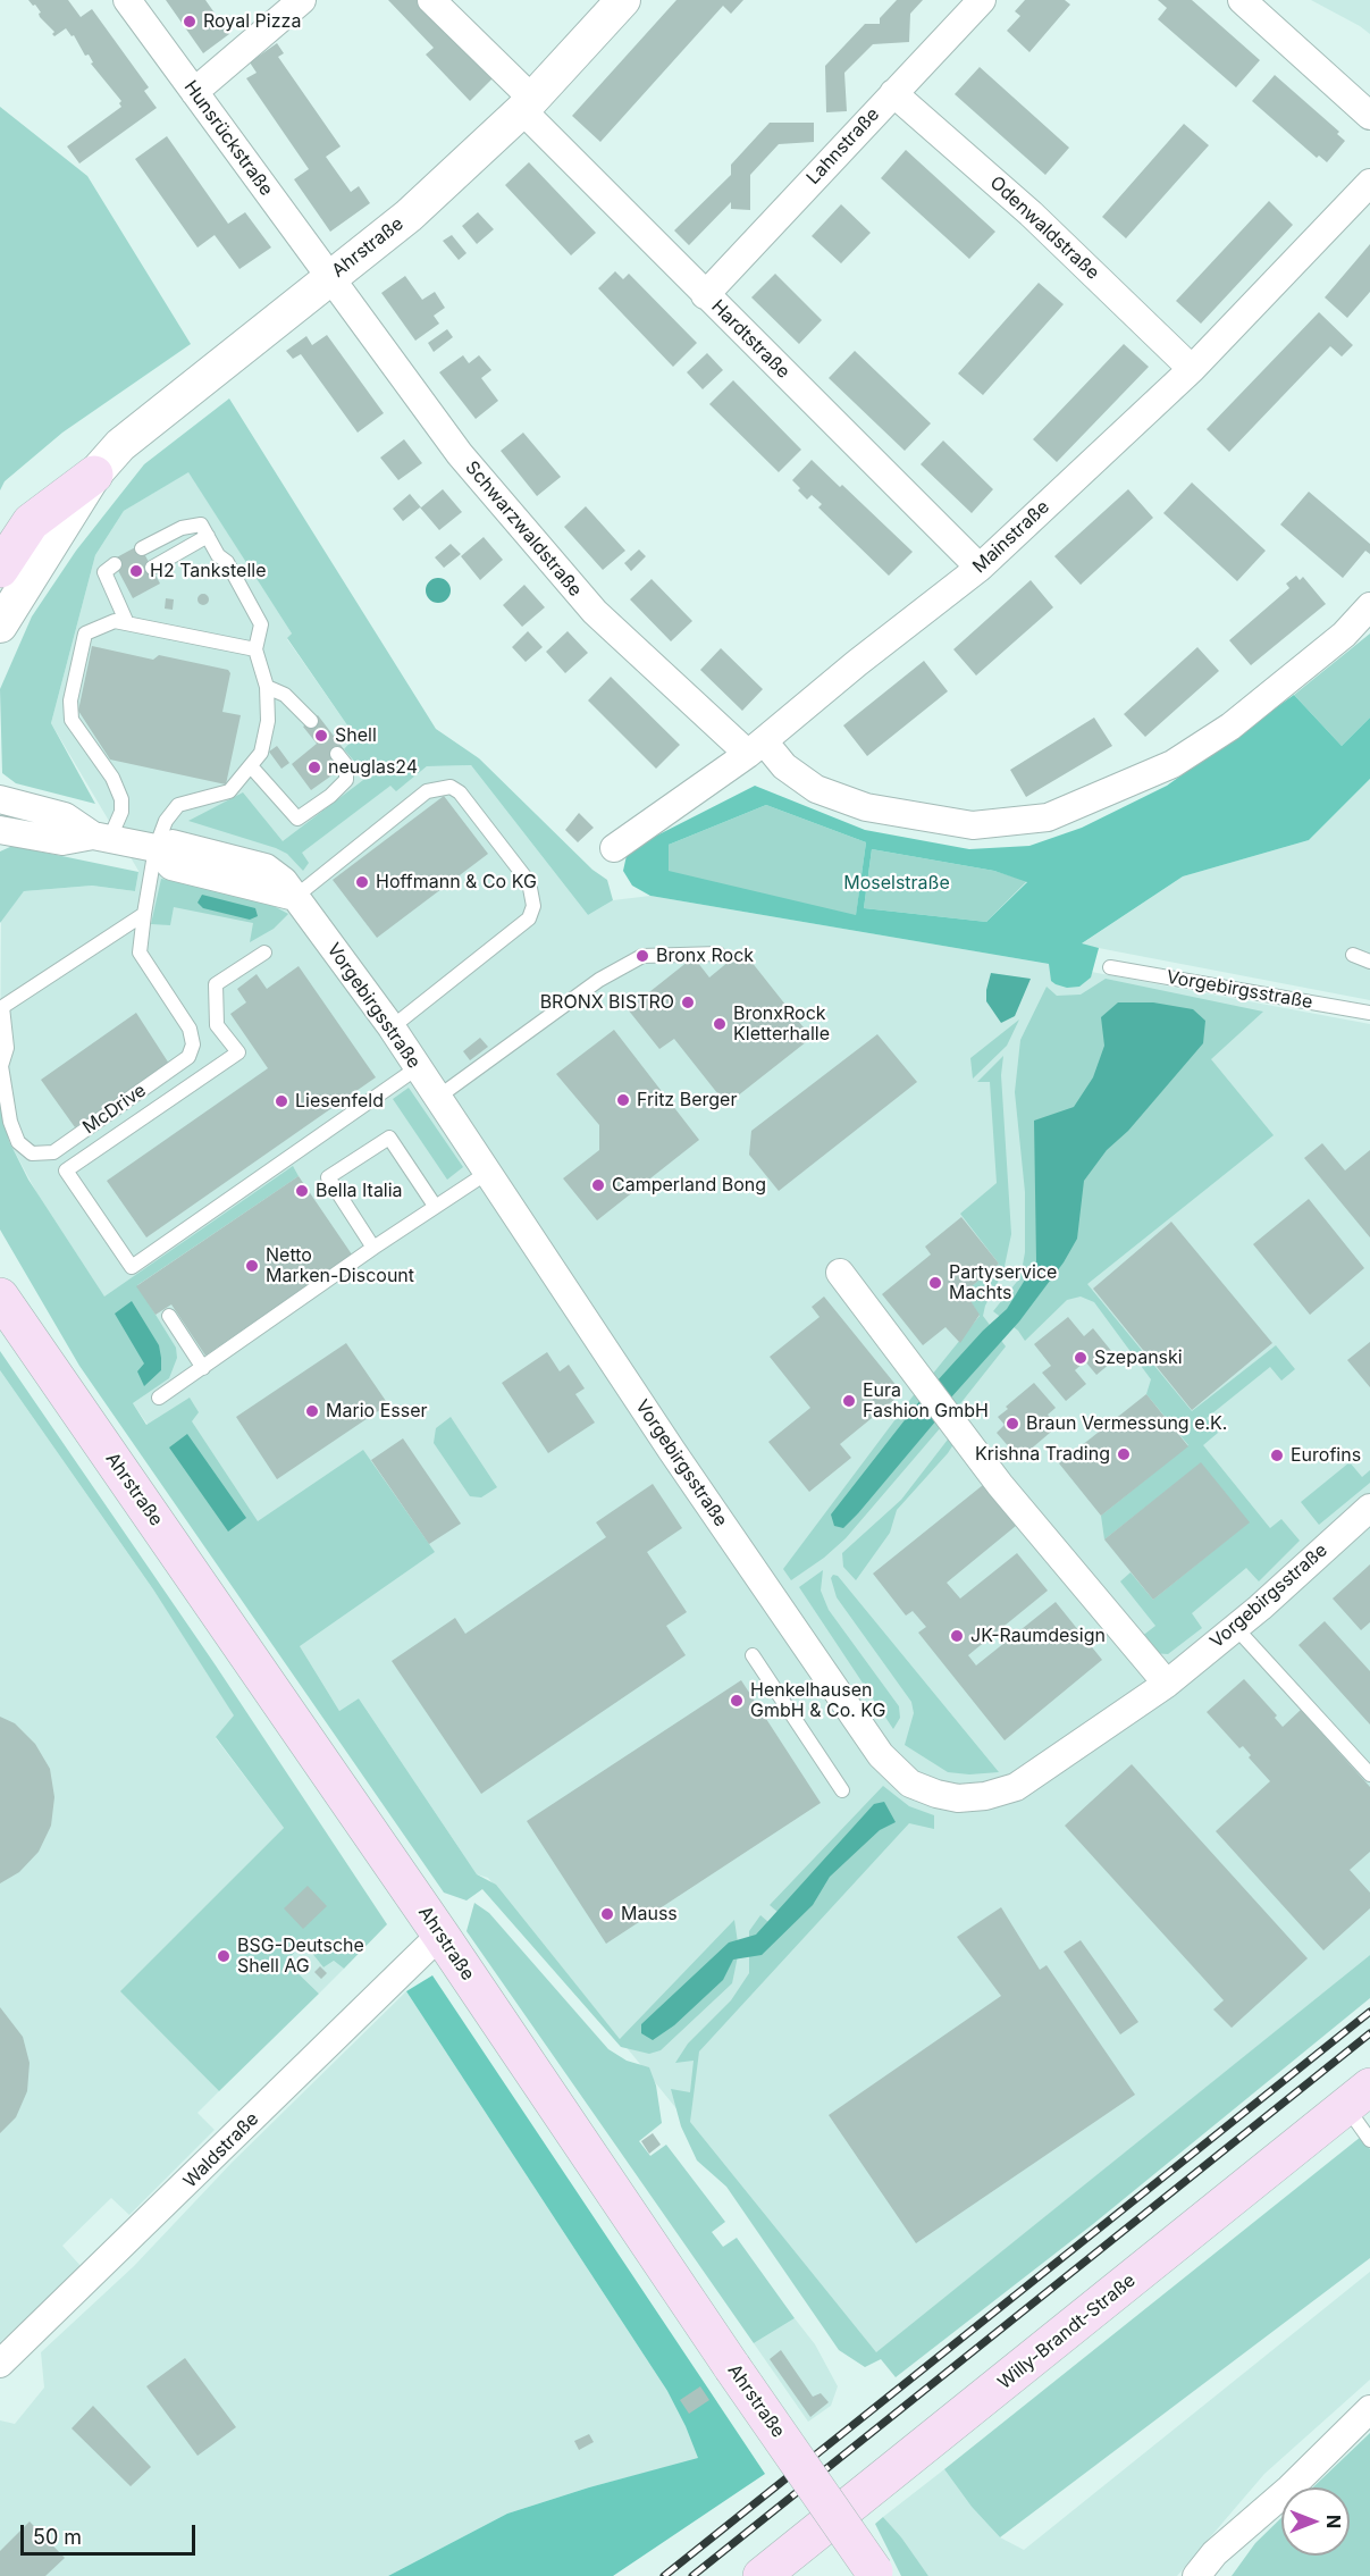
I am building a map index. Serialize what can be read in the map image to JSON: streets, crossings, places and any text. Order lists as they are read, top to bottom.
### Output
{
  "streets": {
    "main road": ["Ahrstraße", "Willy-Brandt-Straße"],
    "street": [
      "Hunsrückstraße",
      "Lahnstraße",
      "Odenwaldstraße",
      "Hardtstraße",
      "Schwarzwaldstraße",
      "Mainstraße",
      "Vorgebirgsstraße",
      "Waldstraße"
    ],
    "lane": ["McDrive"]
  },
  "crossings": [
    ["Hunsrückstraße", "Ahrstraße"],
    ["Hunsrückstraße", "Schwarzwaldstraße"],
    ["Lahnstraße", "Odenwaldstraße"],
    ["Lahnstraße", "Hardtstraße"],
    ["Odenwaldstraße", "Mainstraße"],
    ["Ahrstraße", "Hardtstraße"],
    ["Ahrstraße", "Schwarzwaldstraße"],
    ["Ahrstraße", "Waldstraße"],
    ["Hardtstraße", "Mainstraße"],
    ["Schwarzwaldstraße", "Mainstraße"]
  ],
  "parks": ["Moselstraße"],
  "places": [
    "Royal Pizza",
    "H2 Tankstelle",
    "Shell",
    "neuglas24",
    "Hoffmann & Co KG",
    "Bronx Rock",
    "BRONX BISTRO",
    "BronxRock Kletterhalle",
    "Fritz Berger",
    "Liesenfeld",
    "Camperland Bong",
    "Bella Italia",
    "Netto Marken-Discount",
    "Partyservice Machts",
    "Szepanski",
    "Eura Fashion GmbH",
    "Mario Esser",
    "Braun Vermessung e.K.",
    "Krishna Trading",
    "Eurofins",
    "JK-Raumdesign",
    "Henkelhausen GmbH & Co. KG",
    "Mauss",
    "BSG-Deutsche Shell AG"
  ],
  "scale_bar": "50 m",
  "north": "right"
}
